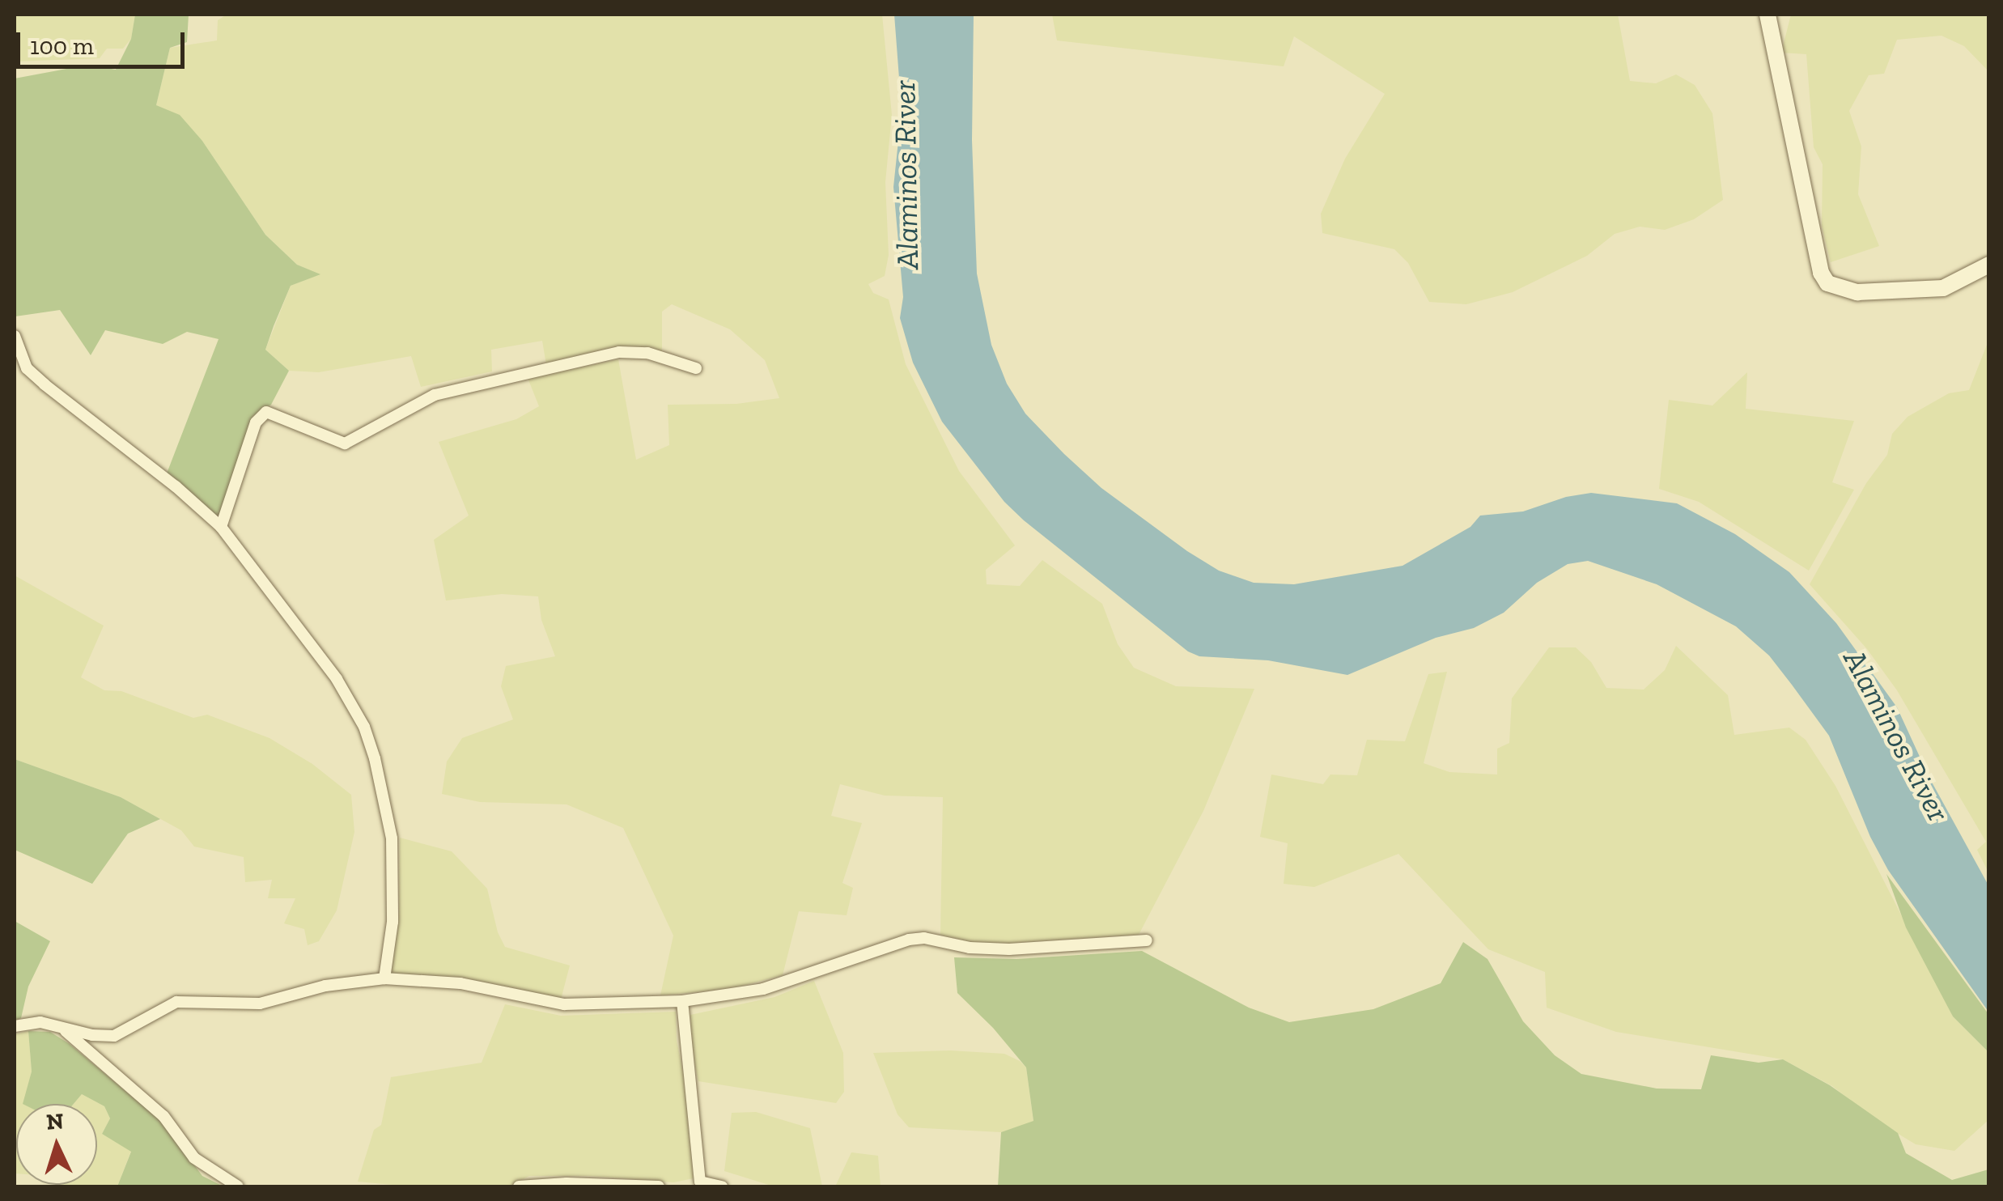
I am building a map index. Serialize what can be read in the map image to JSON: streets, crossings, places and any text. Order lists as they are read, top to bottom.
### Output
{
  "water": ["Alaminos River"],
  "scale_bar": "100 m",
  "north": "top"
}
